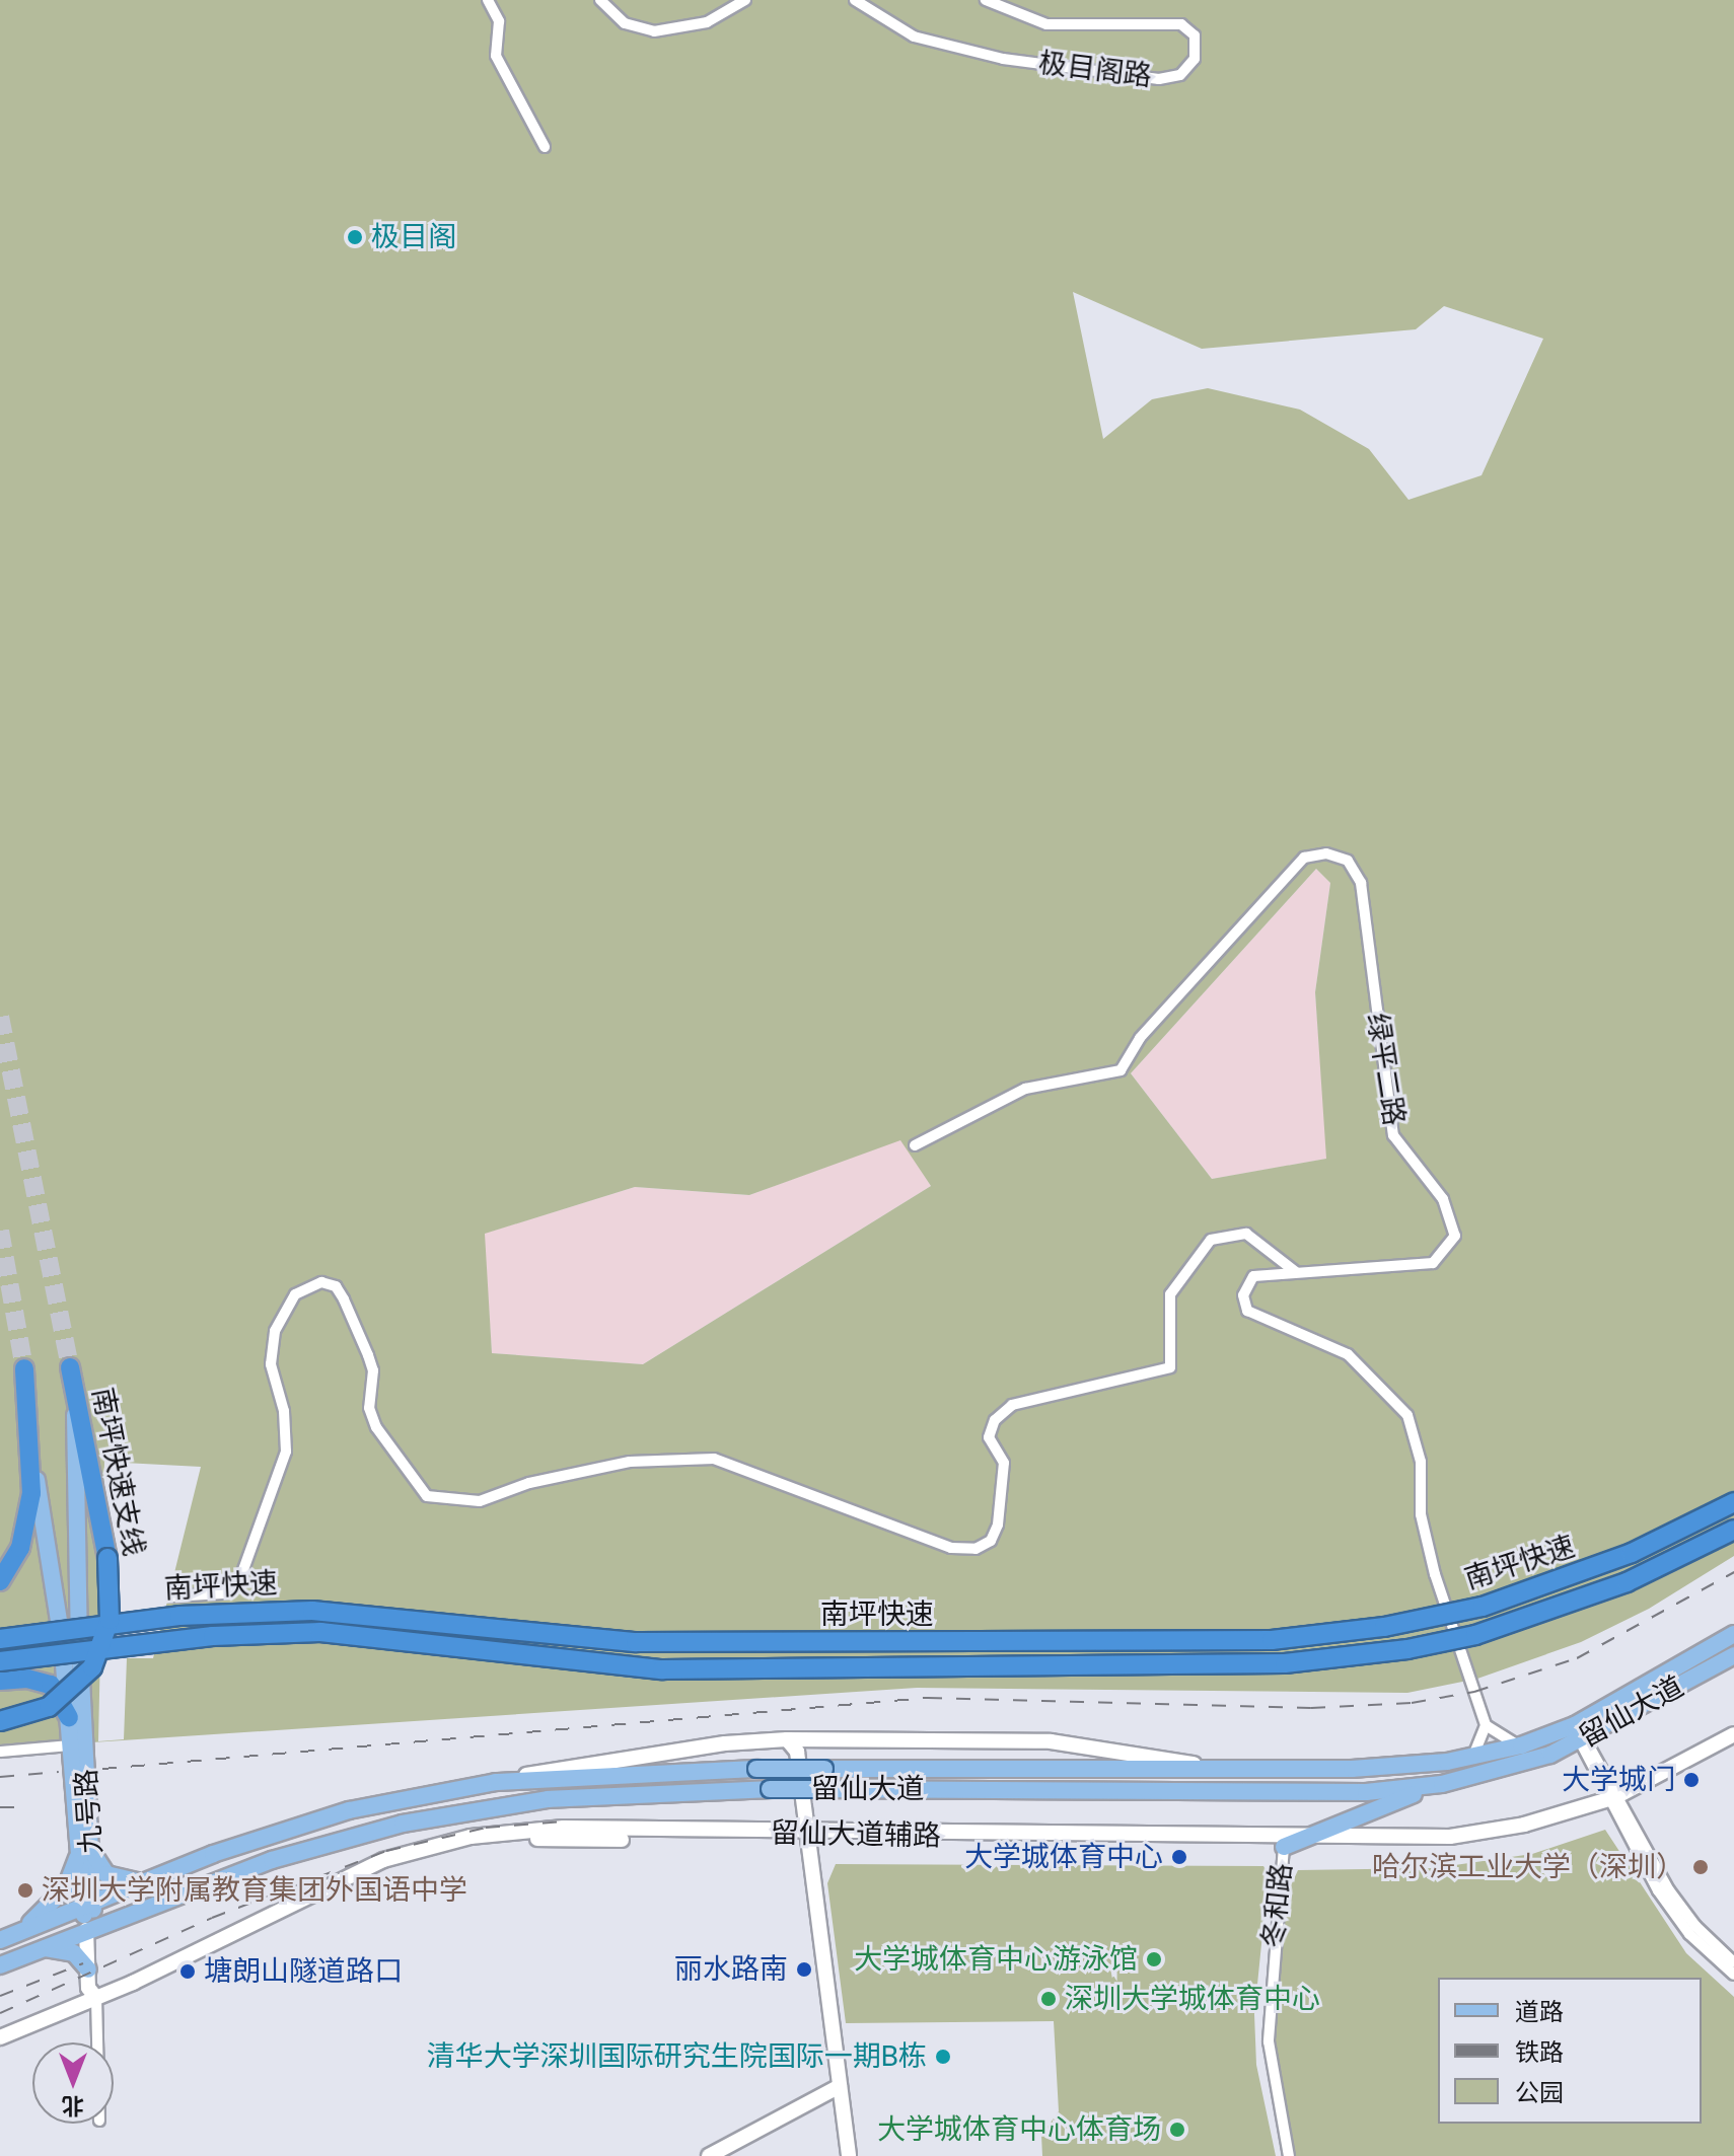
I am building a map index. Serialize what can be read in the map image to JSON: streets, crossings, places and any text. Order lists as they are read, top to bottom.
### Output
{
  "streets": {
    "highway": ["南坪快速支线", "南坪快速"],
    "main road": ["留仙大道", "九号路", "留仙大道辅路"],
    "street": ["极目阁路", "绿平二路", "冬和路"]
  },
  "crossings": [
    ["南坪快速支线", "九号路"],
    ["留仙大道", "九号路"],
    ["留仙大道辅路", "冬和路"]
  ],
  "places": [
    "极目阁",
    "大学城门",
    "大学城体育中心",
    "哈尔滨工业大学（深圳）",
    "深圳大学附属教育集团外国语中学",
    "大学城体育中心游泳馆",
    "丽水路南",
    "塘朗山隧道路口",
    "深圳大学城体育中心",
    "清华大学深圳国际研究生院国际一期B栋",
    "大学城体育中心体育场"
  ],
  "legend": ["道路", "铁路", "公园"],
  "north": "bottom"
}
